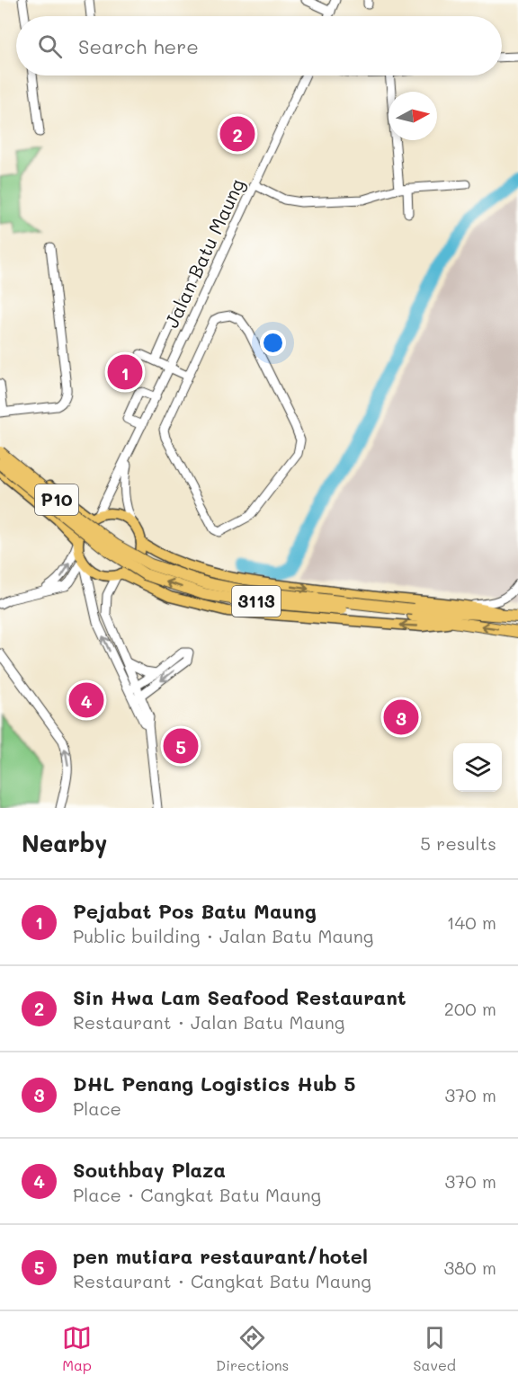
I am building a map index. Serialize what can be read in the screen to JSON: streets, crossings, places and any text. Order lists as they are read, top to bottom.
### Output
{
  "streets": {
    "highway": ["P10", "3113"],
    "street": ["Jalan Batu Maung"]
  },
  "crossings": [
    ["P10", "3113"]
  ],
  "north": "right",
  "page": {
    "search": "Search here",
    "pins": [
      "2",
      "1",
      "4",
      "3",
      "5"
    ],
    "heading": ["Nearby", "5 results"],
    "list": [
      {
        "mark": "1",
        "name": "Pejabat Pos Batu Maung",
        "note": "Public building · Jalan Batu Maung",
        "value": "140 m"
      },
      {
        "mark": "2",
        "name": "Sin Hwa Lam Seafood Restaurant",
        "note": "Restaurant · Jalan Batu Maung",
        "value": "200 m"
      },
      {
        "mark": "3",
        "name": "DHL Penang Logistics Hub 5",
        "note": "Place",
        "value": "370 m"
      },
      {
        "mark": "4",
        "name": "Southbay Plaza",
        "note": "Place · Cangkat Batu Maung",
        "value": "370 m"
      },
      {
        "mark": "5",
        "name": "pen mutiara restaurant/hotel",
        "note": "Restaurant · Cangkat Batu Maung",
        "value": "380 m"
      }
    ],
    "nav": ["Map", "Directions", "Saved"]
  }
}
